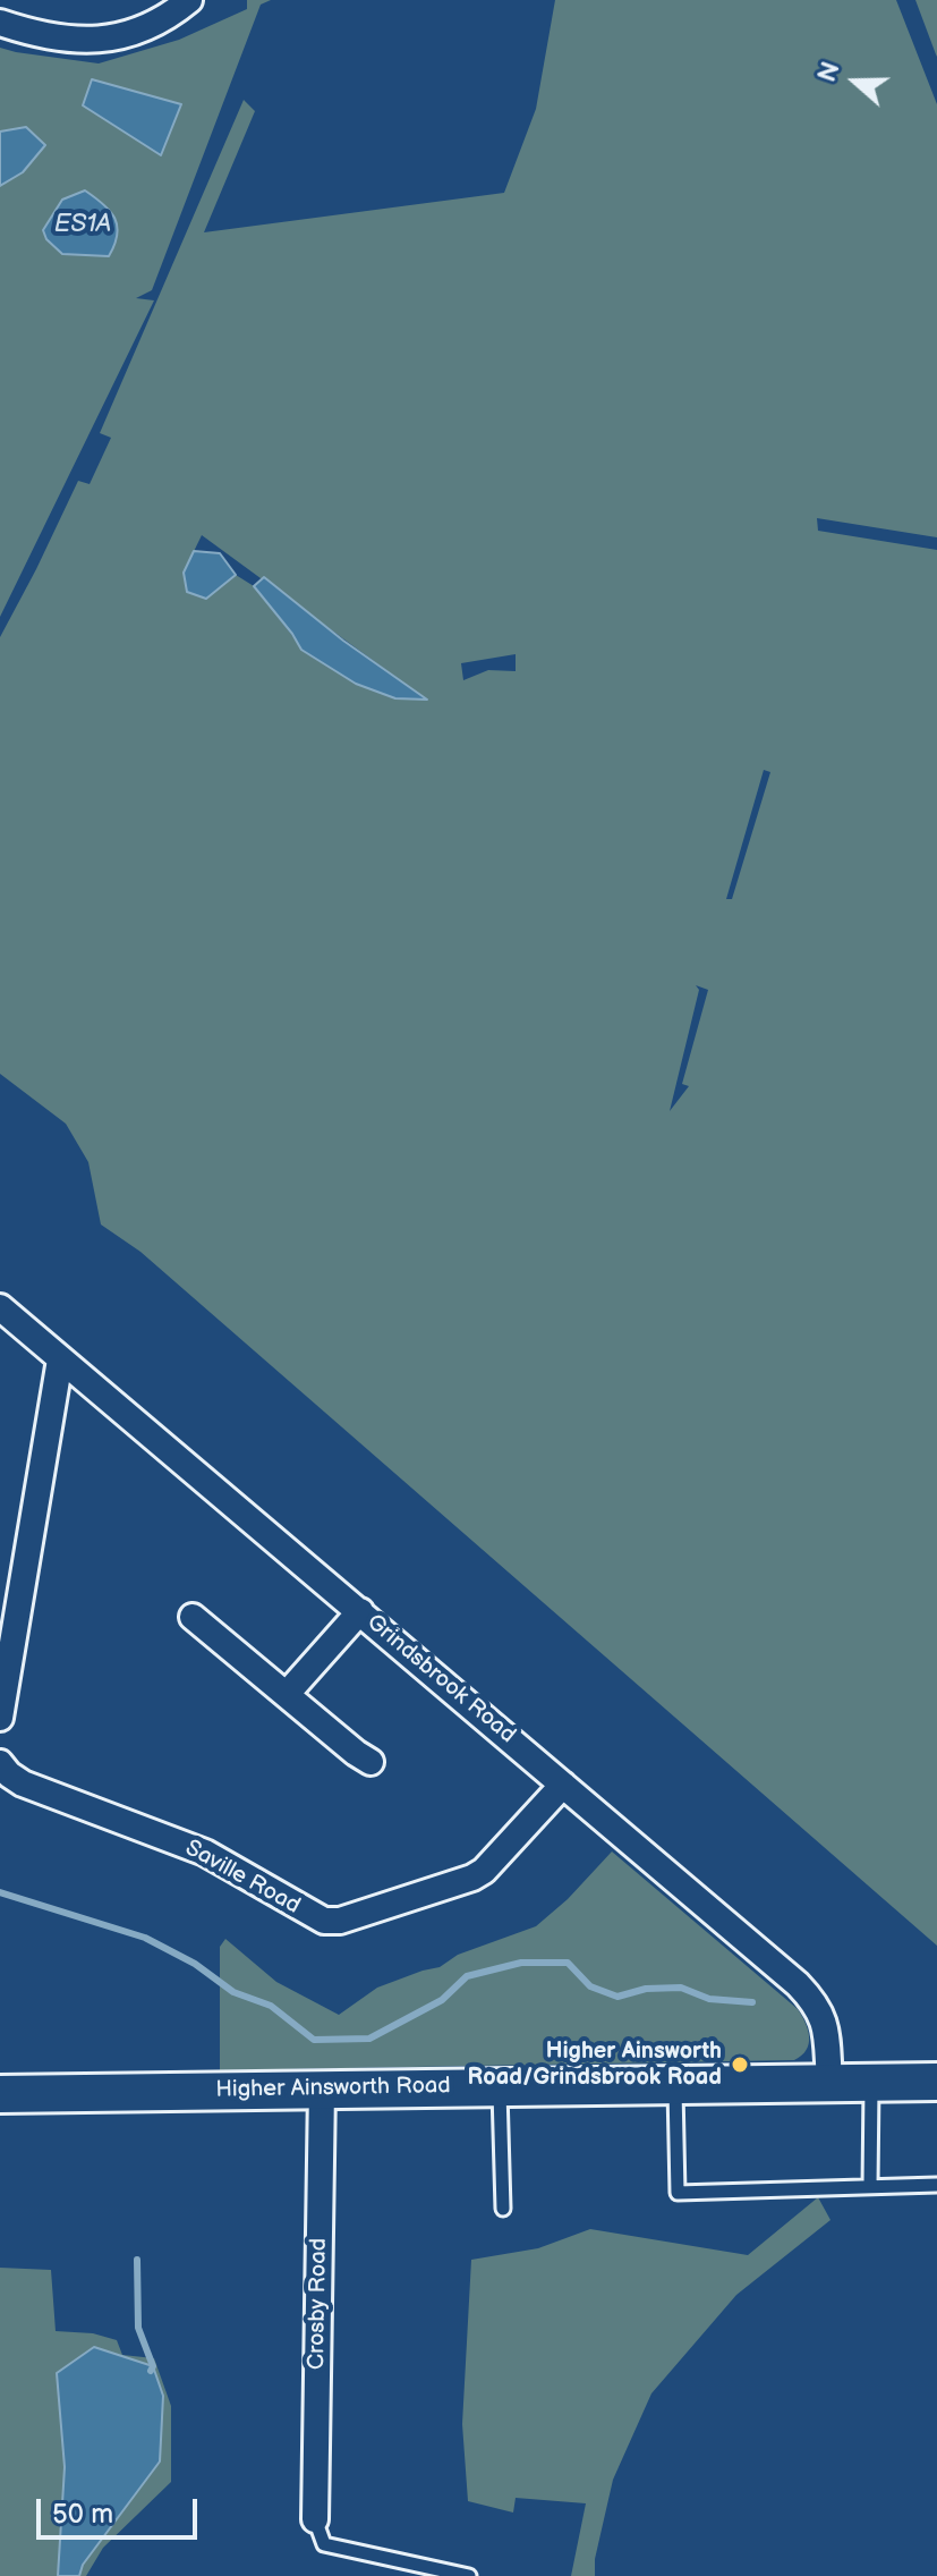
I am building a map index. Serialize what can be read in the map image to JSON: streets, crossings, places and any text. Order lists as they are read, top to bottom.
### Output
{
  "streets": {
    "main road": ["Higher Ainsworth Road"],
    "street": ["Grindsbrook Road", "Saville Road", "Crosby Road"]
  },
  "crossings": [
    ["Grindsbrook Road", "Saville Road"],
    ["Grindsbrook Road", "Higher Ainsworth Road"],
    ["Higher Ainsworth Road", "Crosby Road"]
  ],
  "water": ["ES1A"],
  "places": ["Higher Ainsworth Road/Grindsbrook Road"],
  "scale_bar": "50 m",
  "north": "left"
}
